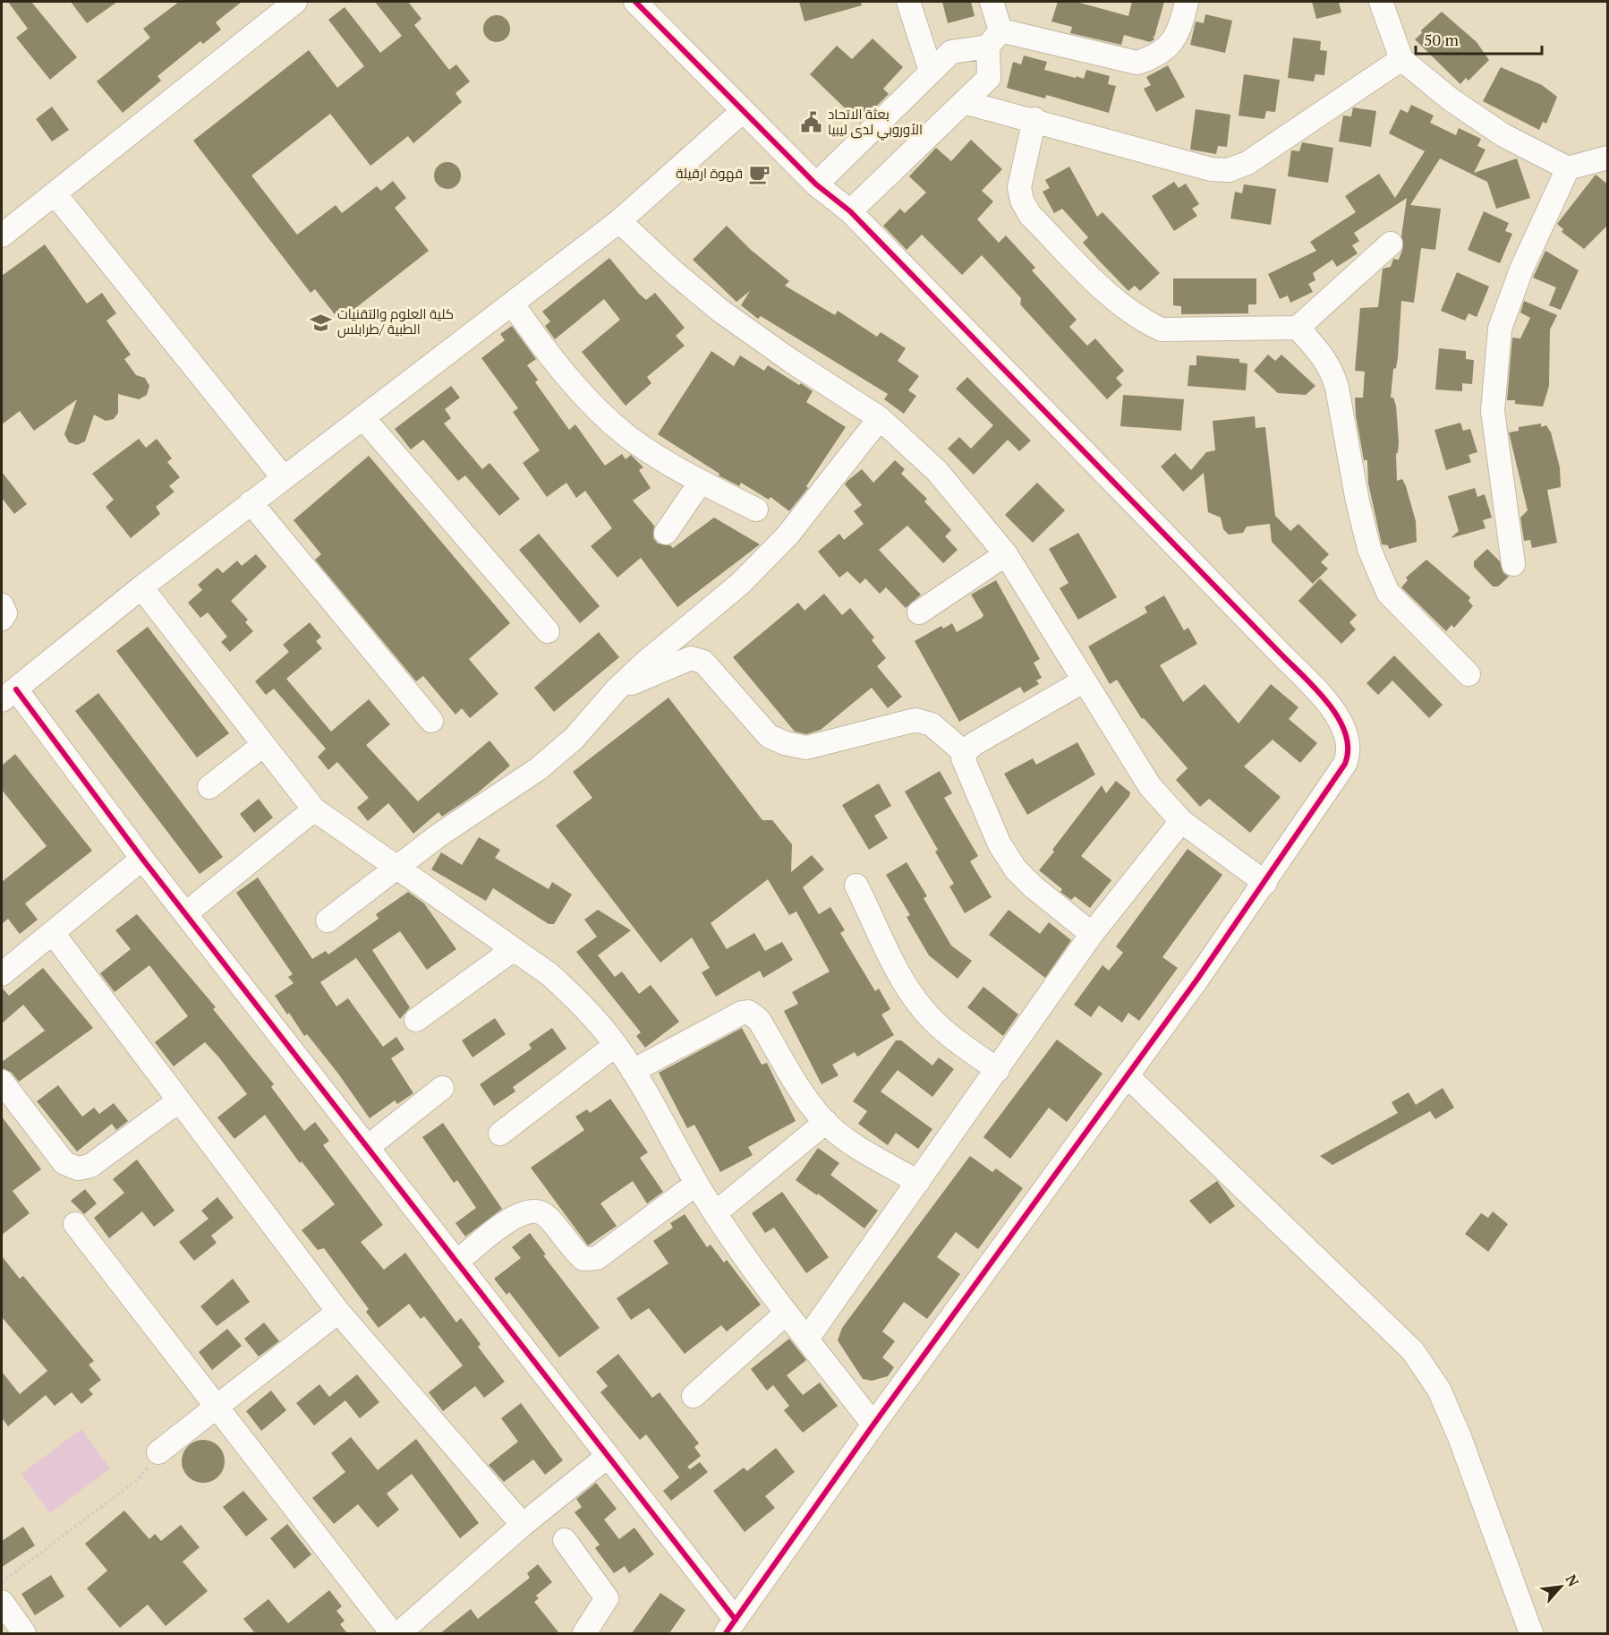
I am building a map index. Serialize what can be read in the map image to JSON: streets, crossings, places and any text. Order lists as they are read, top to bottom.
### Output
{
  "places": {
    "public building": ["بعثة الاتحاد الأوروبي لدى ليبيا"],
    "cafe": ["قهوة ارقيلة"],
    "school or university": ["كلية العلوم والتقنيات الطبية /طرابلس"]
  },
  "scale_bar": "50 m",
  "north": "top right"
}
